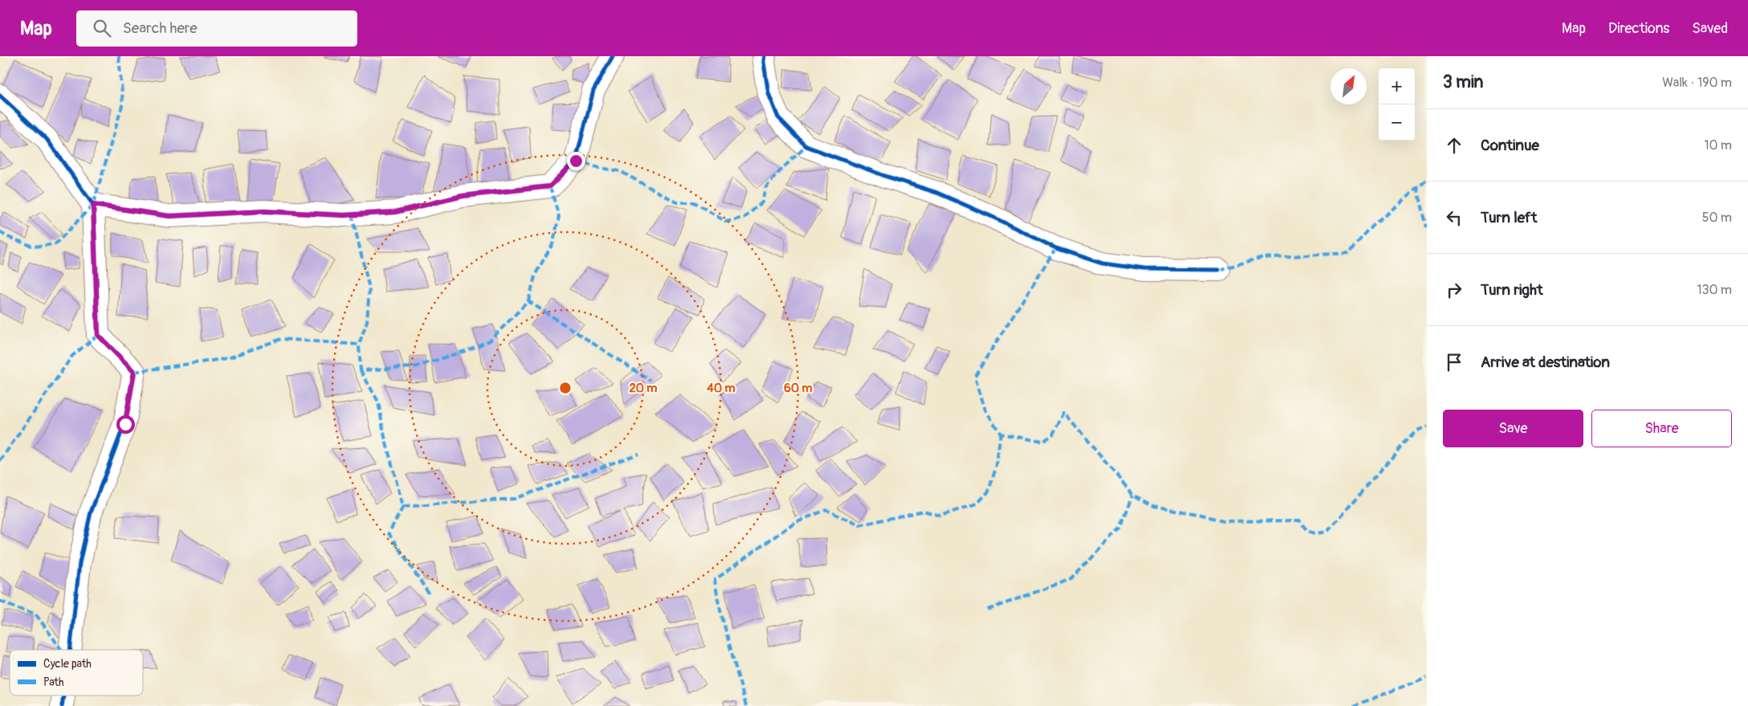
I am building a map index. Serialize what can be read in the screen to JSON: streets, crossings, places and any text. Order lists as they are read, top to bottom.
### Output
{
  "legend": ["Cycle path", "Path"],
  "north": "top right",
  "page": {
    "header": "Map",
    "search": "Search here",
    "nav": ["Map", "Directions", "Saved"],
    "heading": ["3 min", "Walk · 190 m"],
    "map_buttons": ["+", "−"],
    "list": [
      ["Continue", "10 m"],
      ["Turn left", "50 m"],
      ["Turn right", "130 m"],
      "Arrive at destination"
    ],
    "buttons": ["Save", "Share"]
  },
  "rings": ["20 m", "40 m", "60 m"]
}
